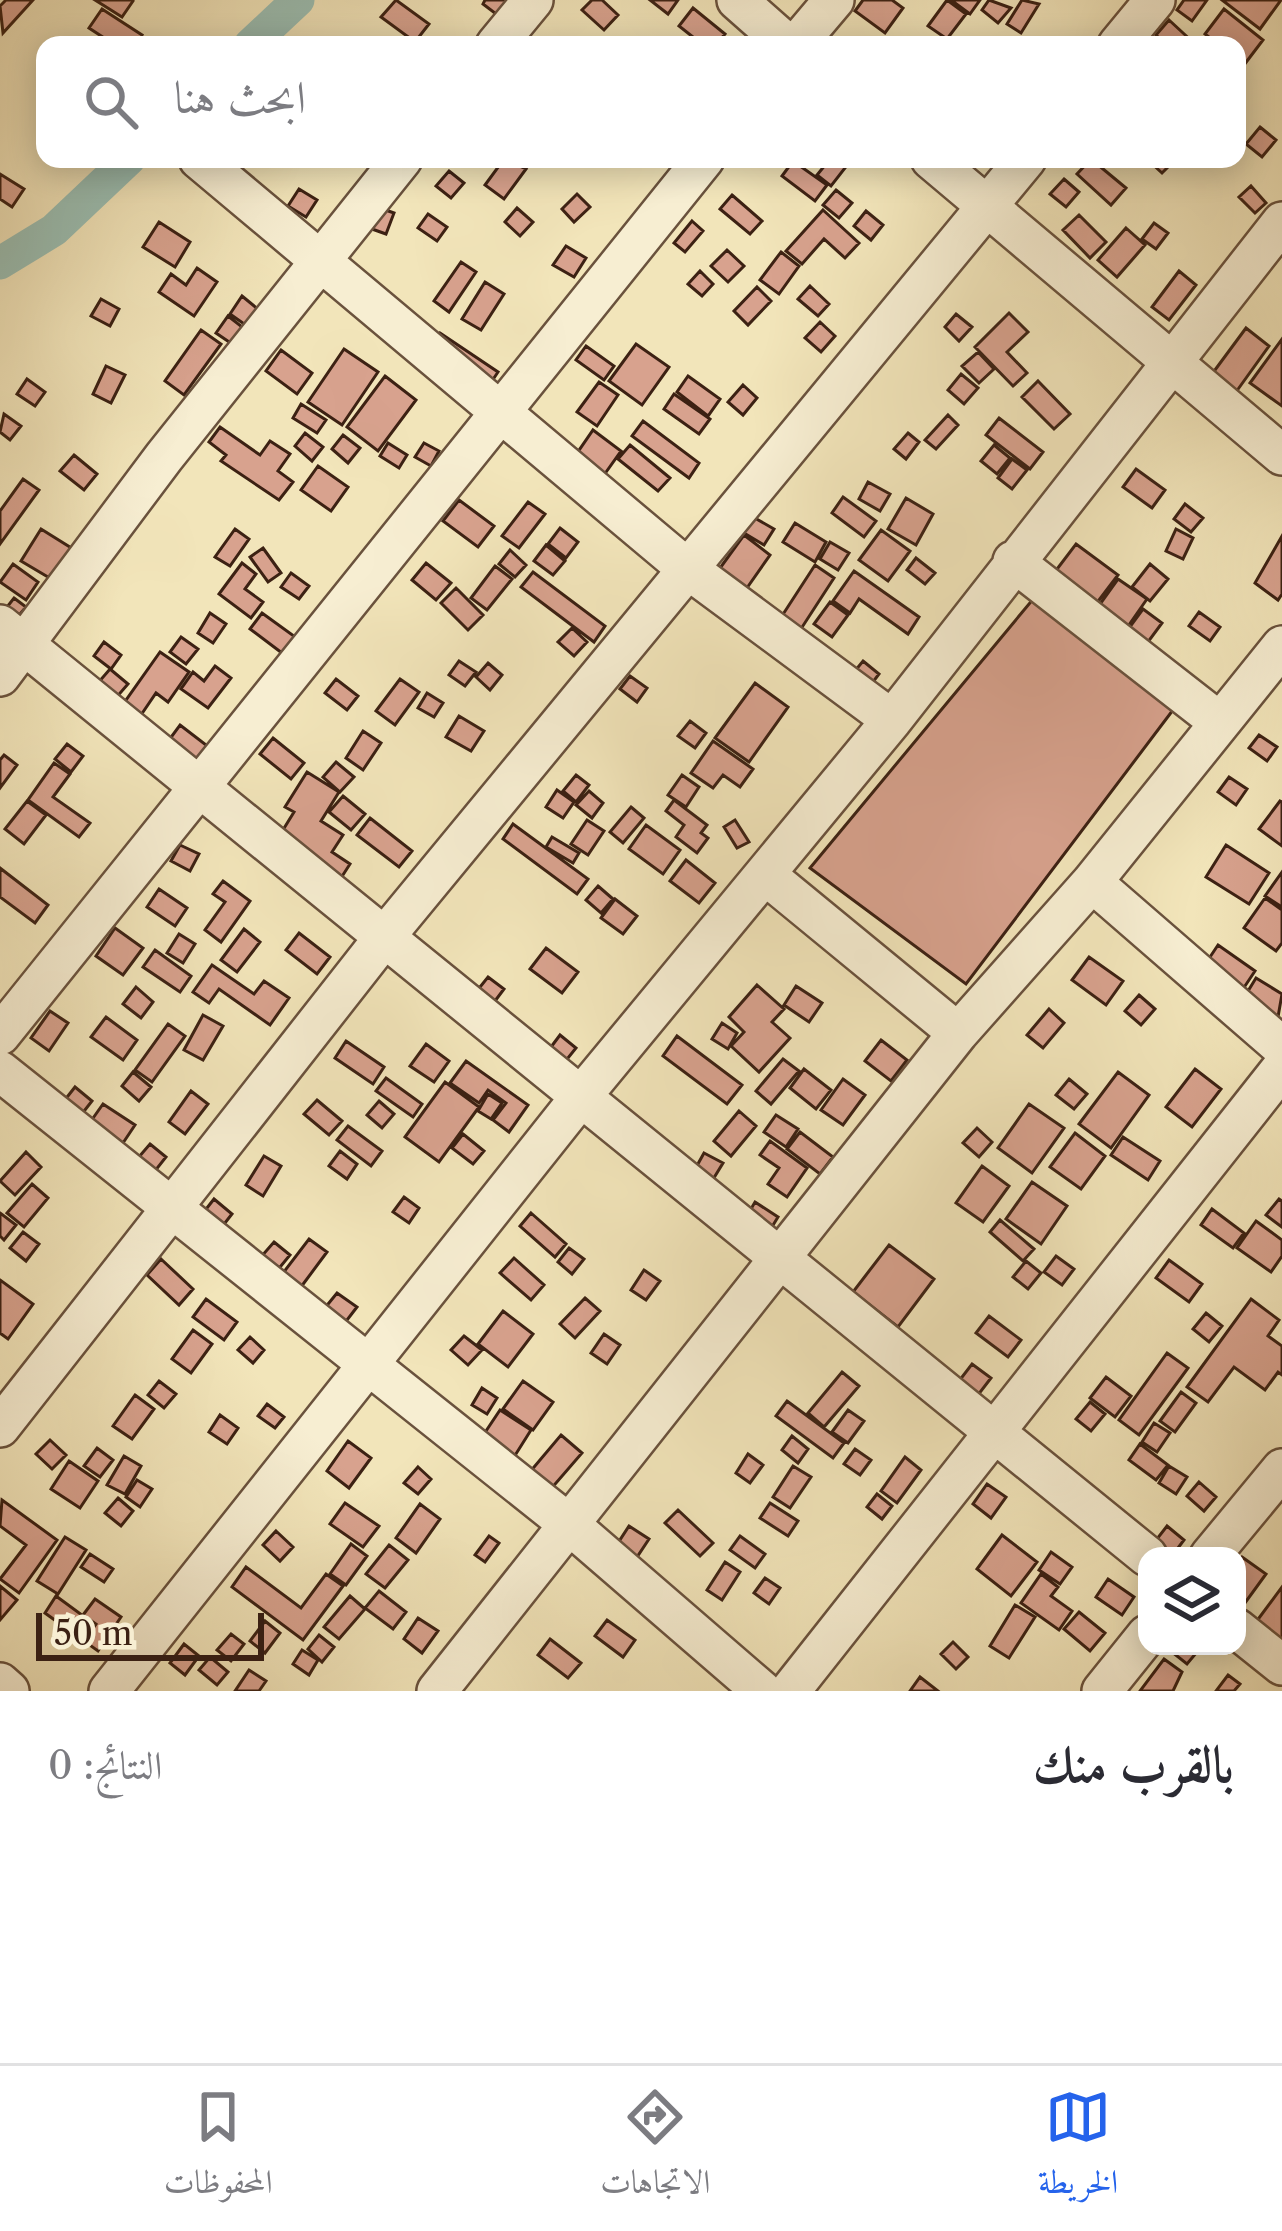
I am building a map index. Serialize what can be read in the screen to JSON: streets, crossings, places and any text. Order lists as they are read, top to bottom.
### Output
{
  "scale_bar": "50 m",
  "page": {
    "search": "ابحث هنا",
    "scale": "50 m",
    "heading": ["بالقرب منك", "النتائج: 0"],
    "nav": ["الخريطة", "الاتجاهات", "المحفوظات"]
  }
}
